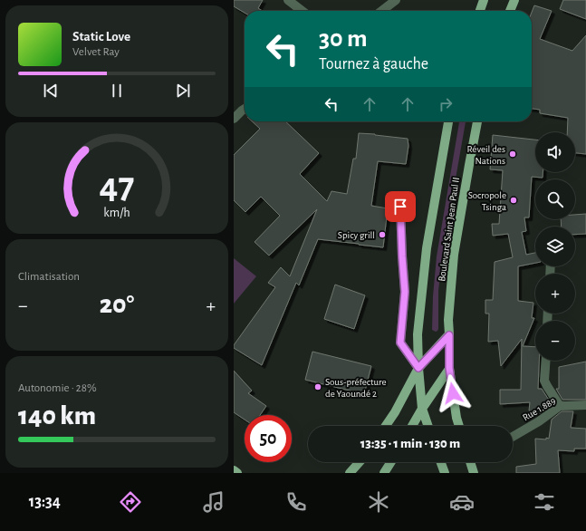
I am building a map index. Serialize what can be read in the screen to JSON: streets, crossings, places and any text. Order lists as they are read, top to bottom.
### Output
{
  "streets": {
    "main road": ["Boulevard Saint Jean Paul II"],
    "street": ["Rue 1.889"]
  },
  "places": [
    "Réveil des Nations",
    "Socropole Tsinga",
    "Spicy grill",
    "Sous-préfecture de Yaoundé 2"
  ],
  "page": {
    "turn": ["30 m", "Tournez à gauche"],
    "song": ["Static Love", "Velvet Ray"],
    "map_buttons": ["+", "−"],
    "tile": [
      "Climatisation",
      ["Autonomie · 28%", "140 km"]
    ],
    "heat": ["−", "20°", "+"],
    "limit": "50",
    "trip": "13:35 · 1 min · 130 m",
    "tabs": "13:34",
    "gauge": ["47", "km/h"]
  }
}
